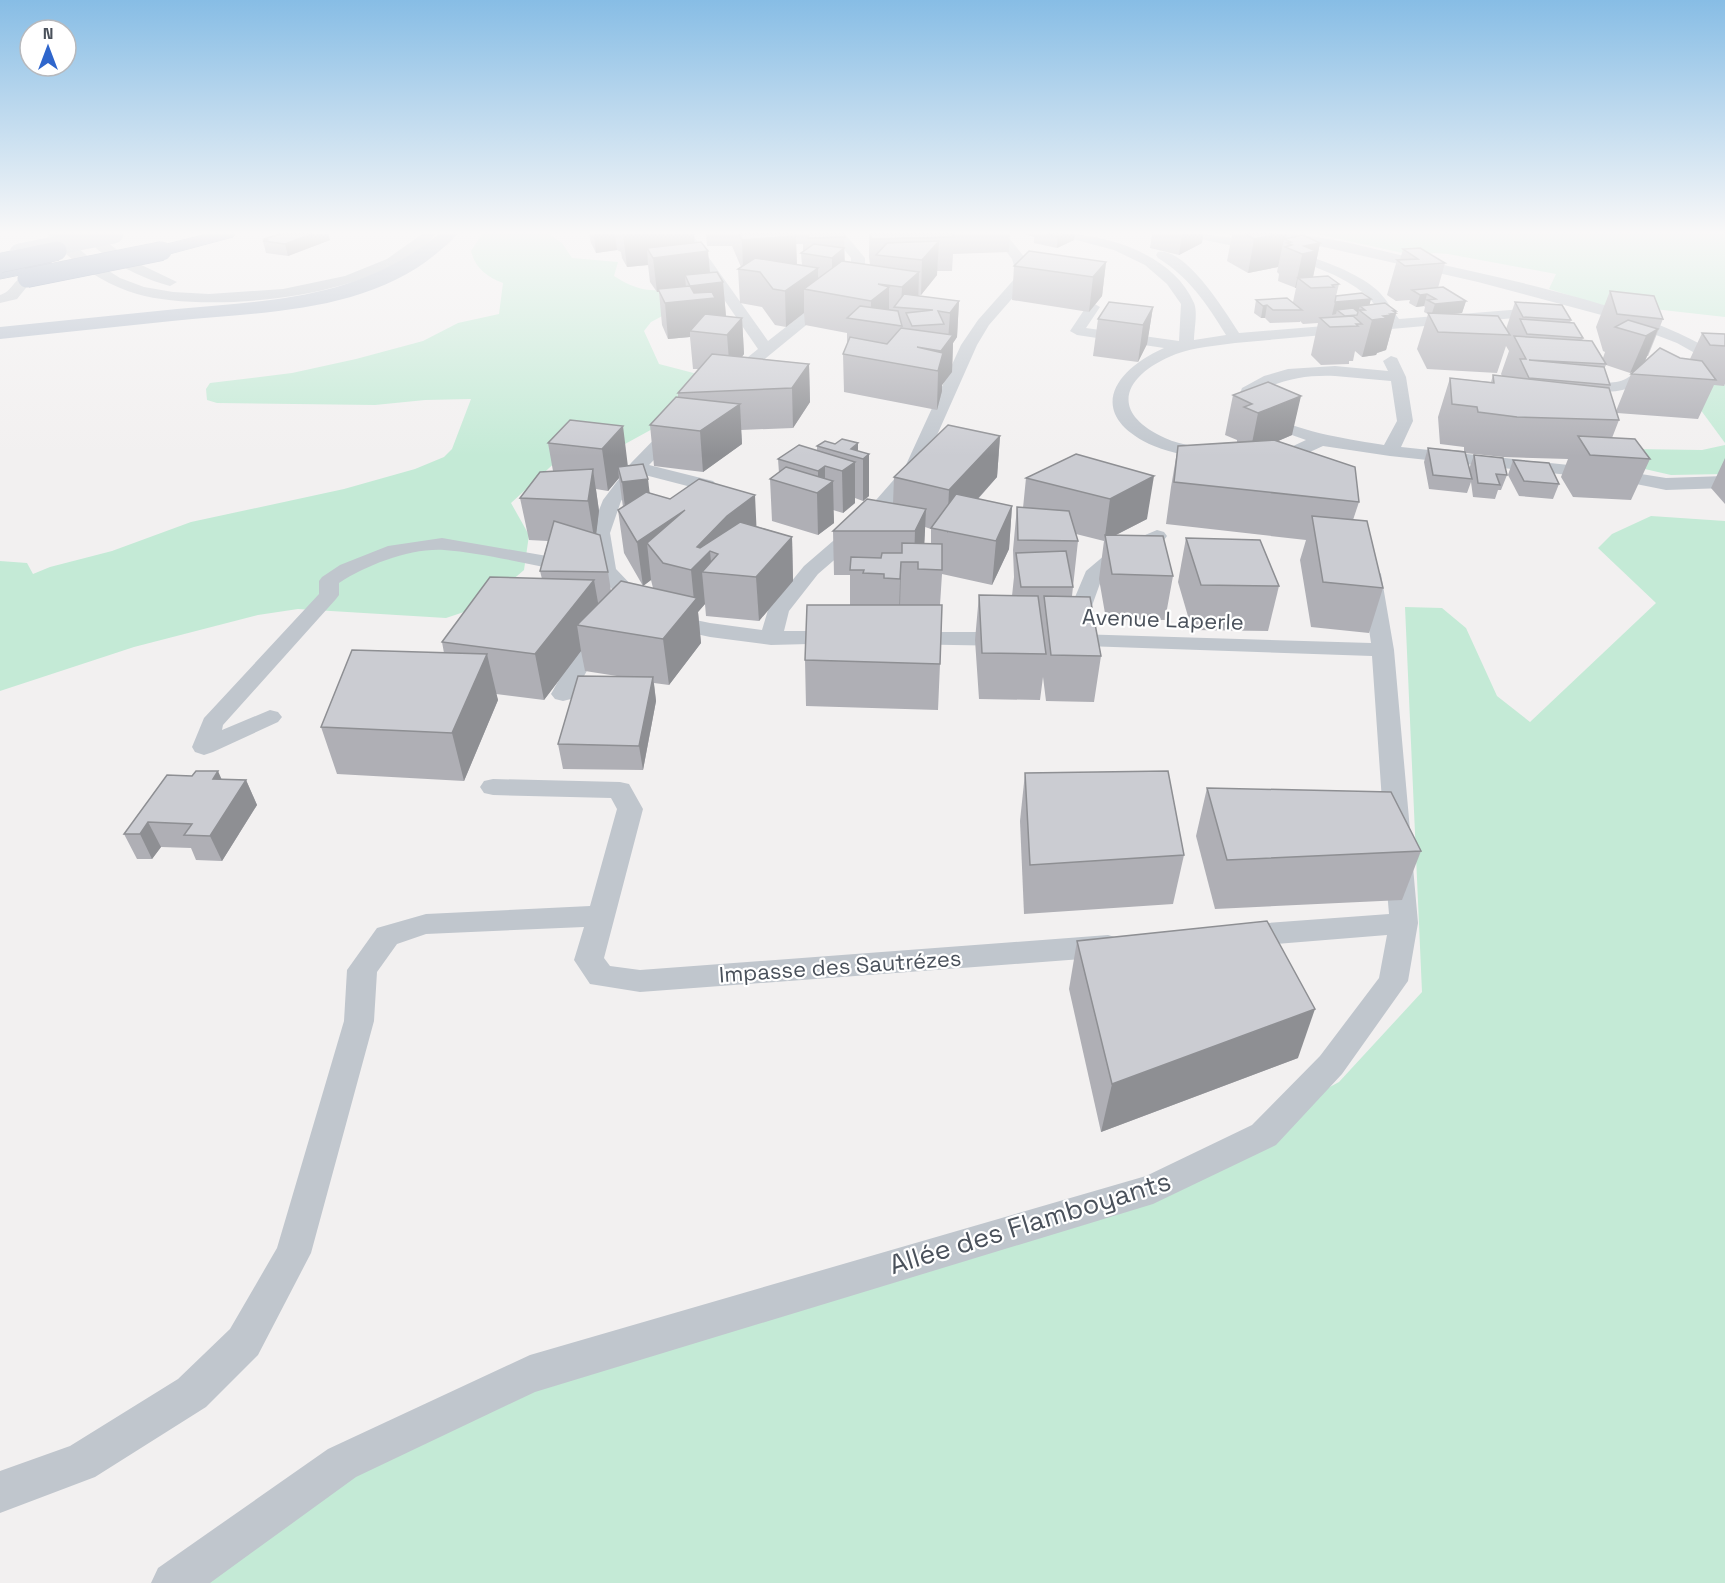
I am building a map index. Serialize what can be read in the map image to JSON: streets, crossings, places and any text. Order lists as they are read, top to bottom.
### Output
{
  "streets": {
    "street": ["Avenue Laperle", "Impasse des Sautrézes", "Allée des Flamboyants"]
  },
  "crossings": [
    ["Avenue Laperle", "Allée des Flamboyants"]
  ],
  "north": "top"
}
